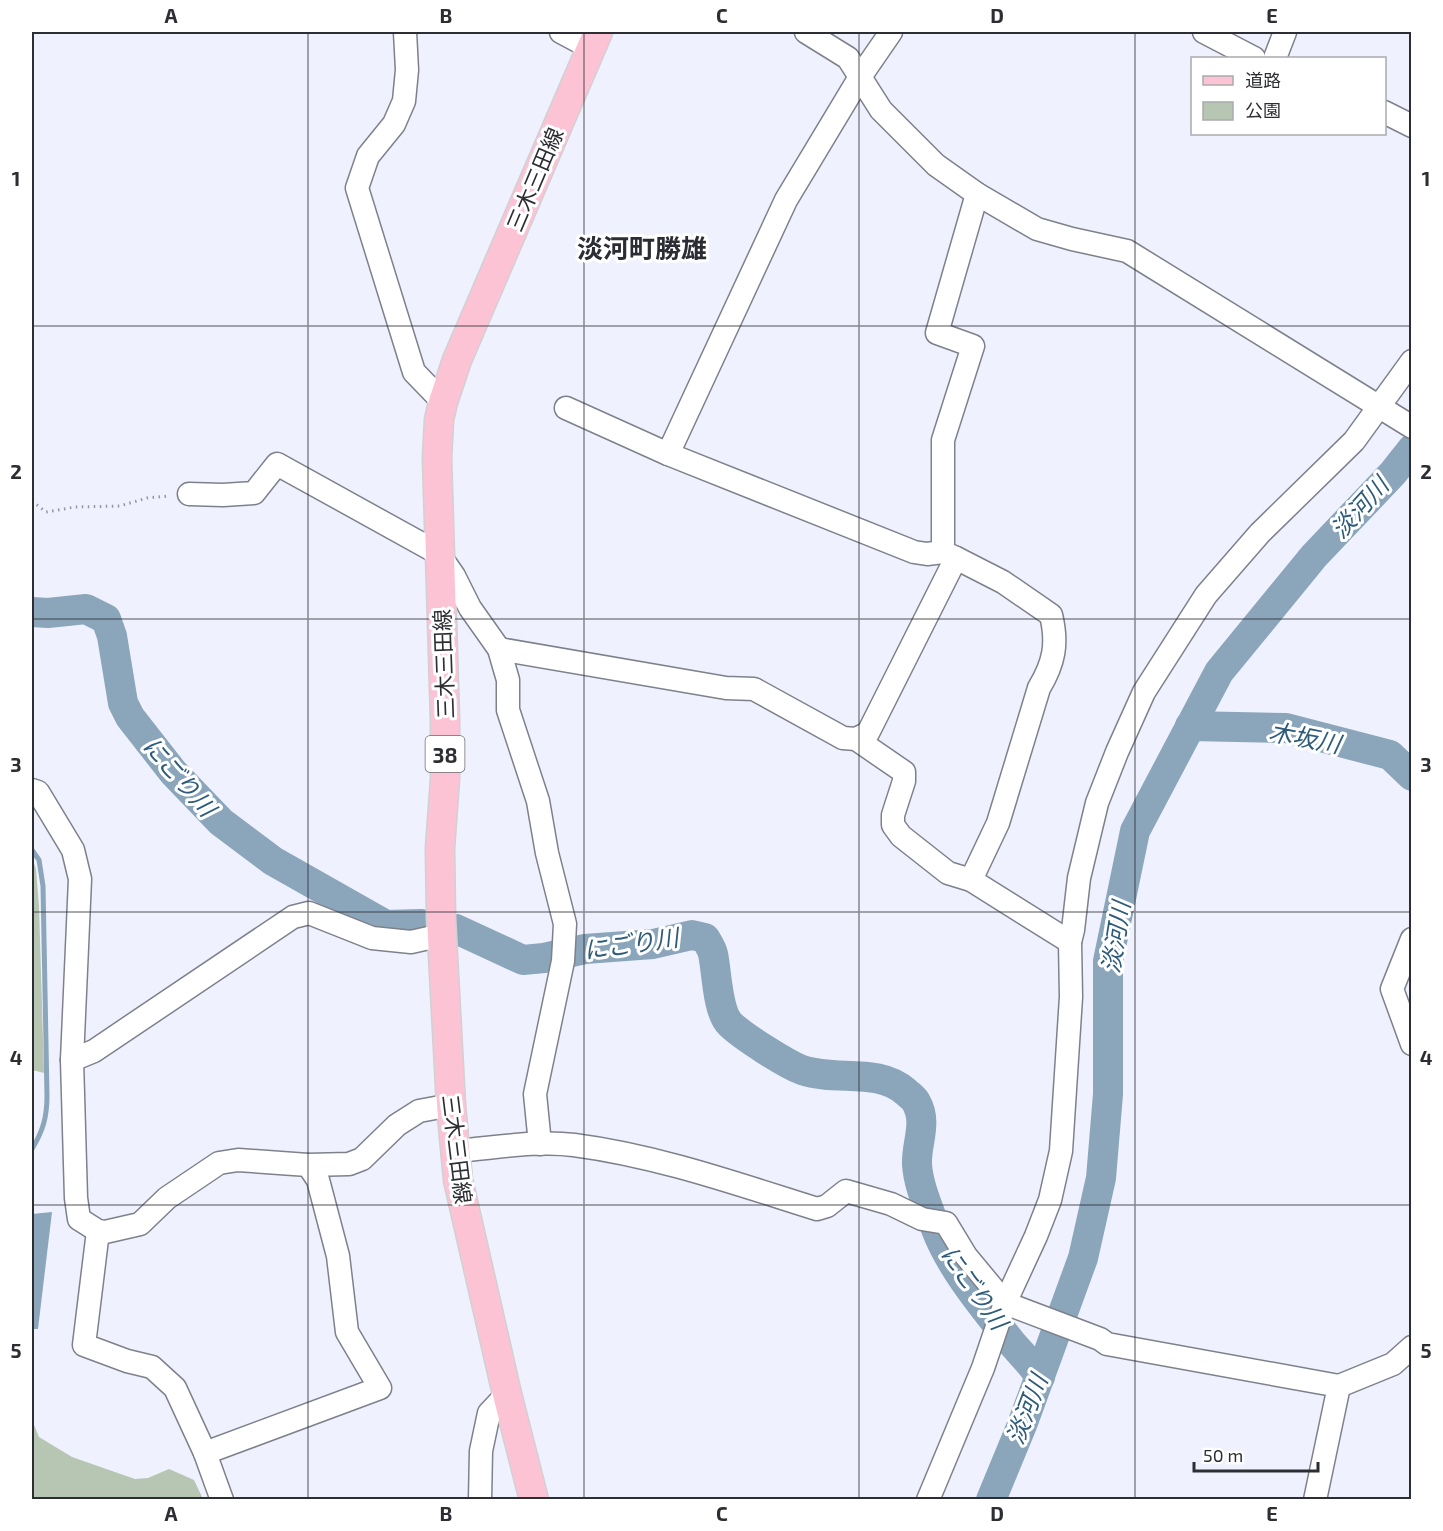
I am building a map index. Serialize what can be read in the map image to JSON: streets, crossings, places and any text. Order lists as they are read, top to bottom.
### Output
{
  "streets": {
    "main road": ["三木三田線", "38"]
  },
  "districts": ["淡河町勝雄"],
  "water": ["淡河川", "木坂川", "にごり川"],
  "legend": ["道路", "公園"],
  "scale_bar": "50 m",
  "grid": {
    "columns": [
      "A",
      "B",
      "C",
      "D",
      "E"
    ],
    "rows": [
      "1",
      "2",
      "3",
      "4",
      "5"
    ]
  }
}
